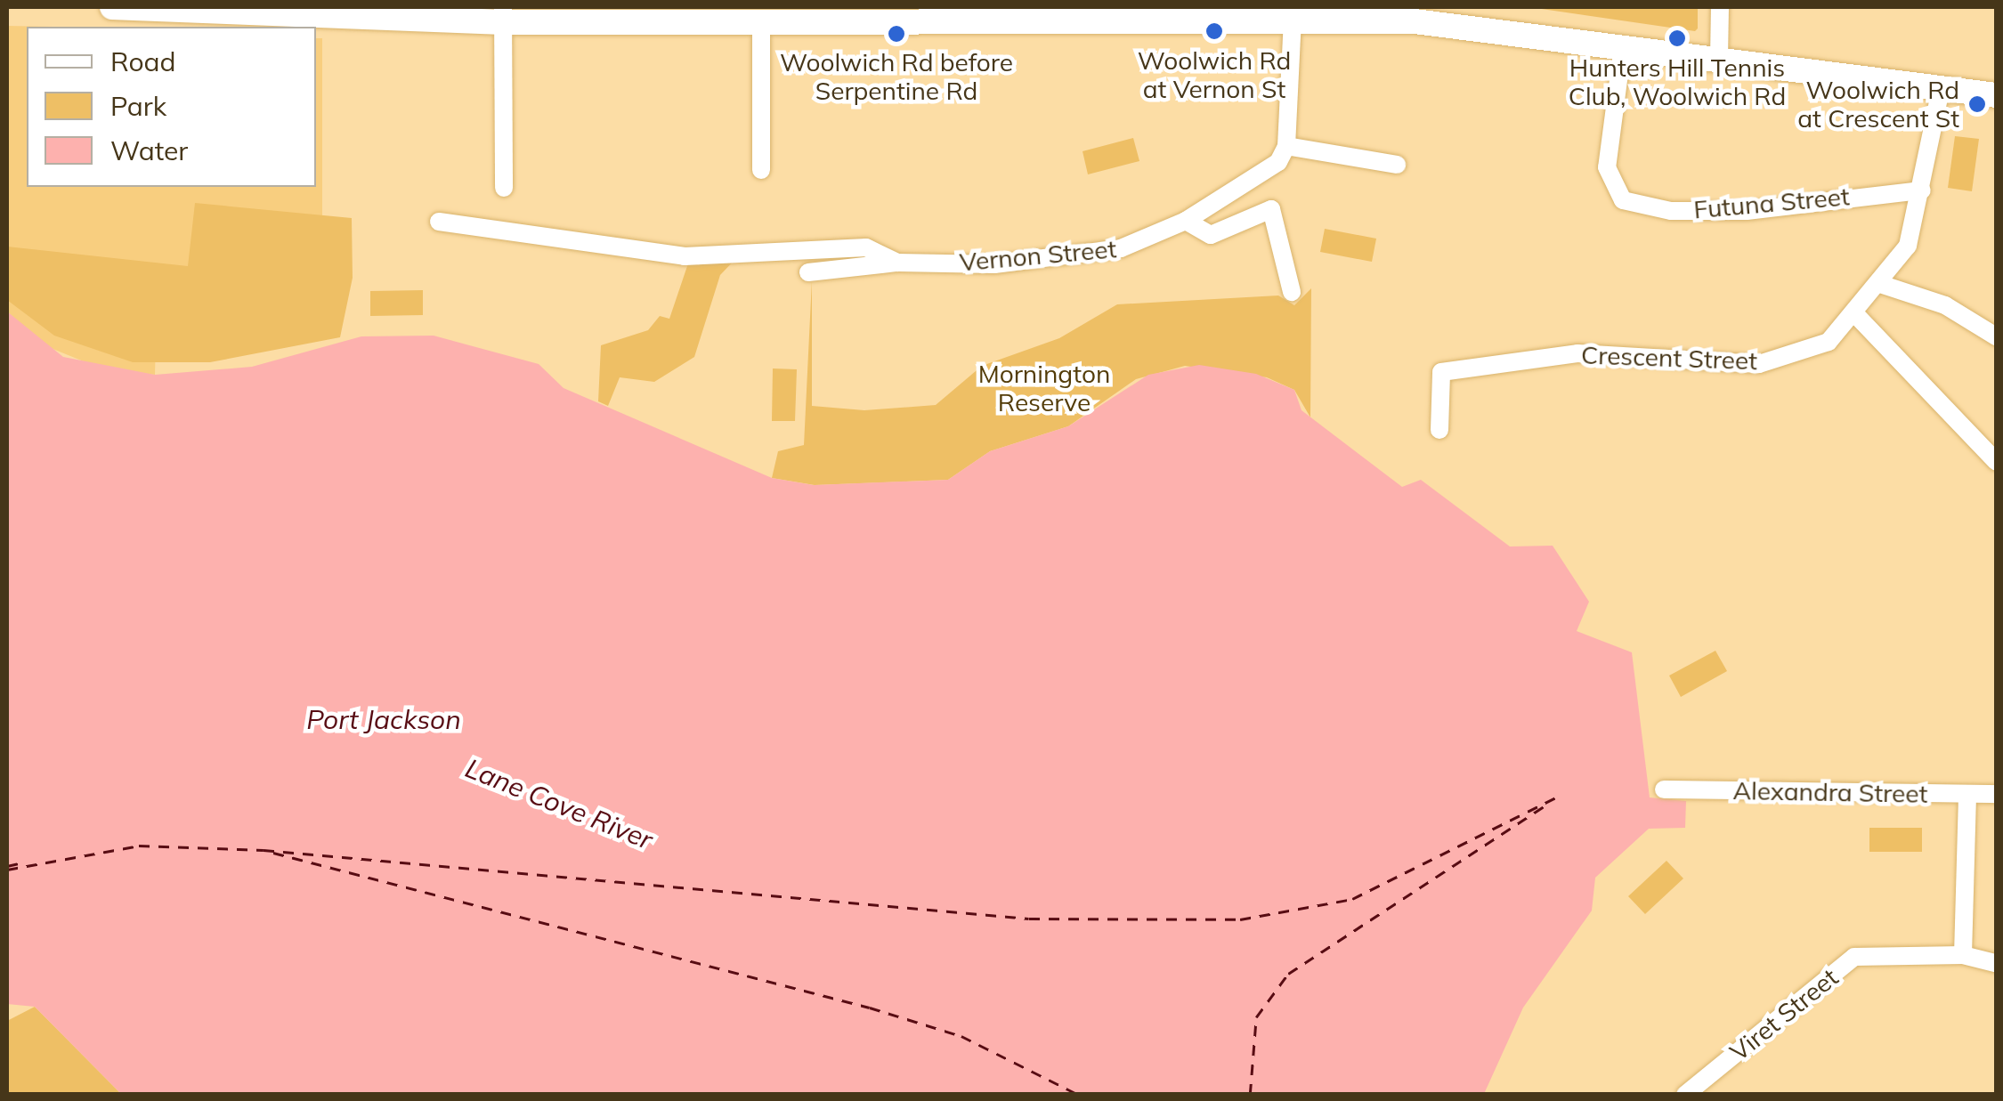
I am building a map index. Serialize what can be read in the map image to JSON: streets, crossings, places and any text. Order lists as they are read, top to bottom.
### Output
{
  "streets": {
    "street": [
      "Futuna Street",
      "Vernon Street",
      "Crescent Street",
      "Alexandra Street",
      "Viret Street"
    ]
  },
  "crossings": [
    ["Futuna Street", "Crescent Street"]
  ],
  "water": ["Port Jackson", "Lane Cove River"],
  "parks": ["Mornington Reserve"],
  "places": [
    "Woolwich Rd at Vernon St",
    "Woolwich Rd before Serpentine Rd",
    "Hunters Hill Tennis Club, Woolwich Rd",
    "Woolwich Rd at Crescent St"
  ],
  "legend": ["Road", "Park", "Water"]
}
